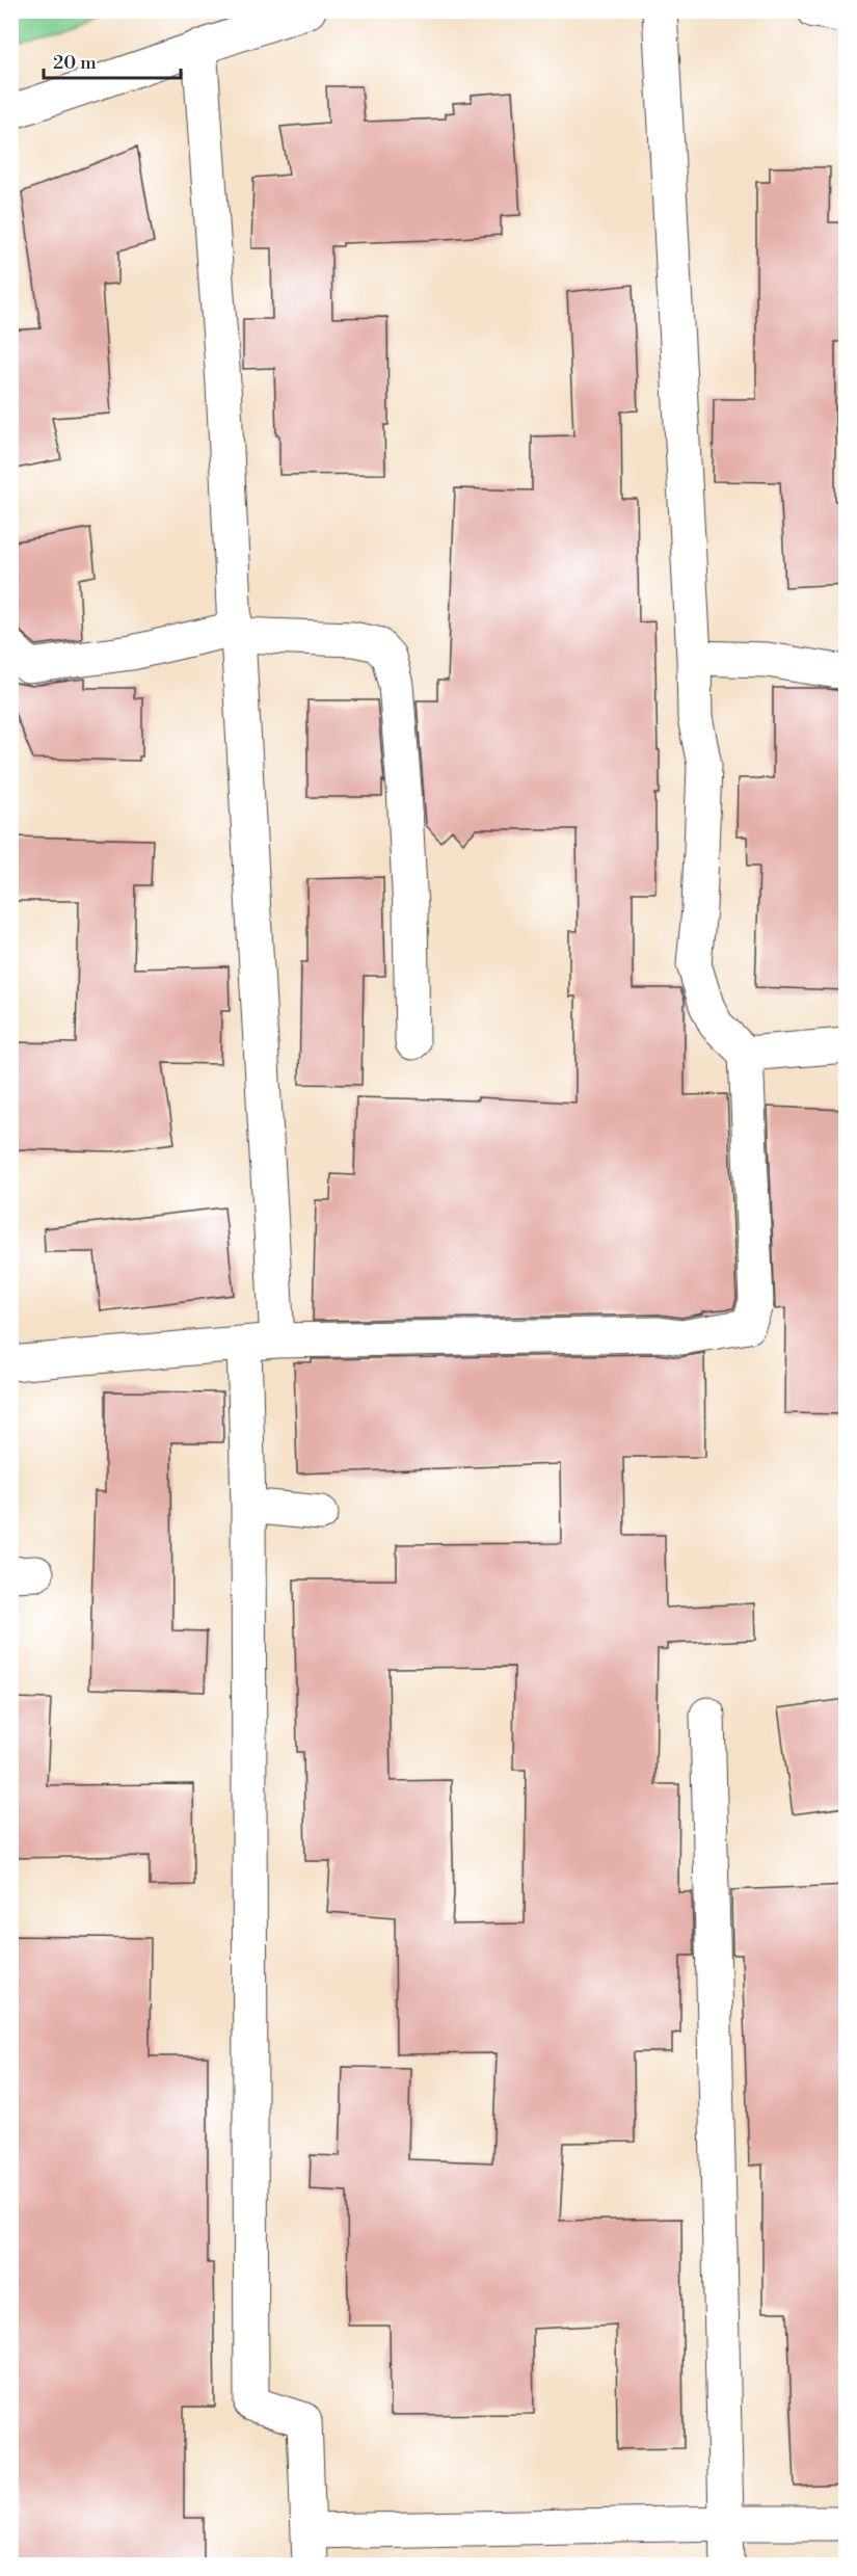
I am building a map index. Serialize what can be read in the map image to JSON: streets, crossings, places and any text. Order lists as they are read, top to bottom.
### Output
{
  "scale_bar": "20 m"
}
